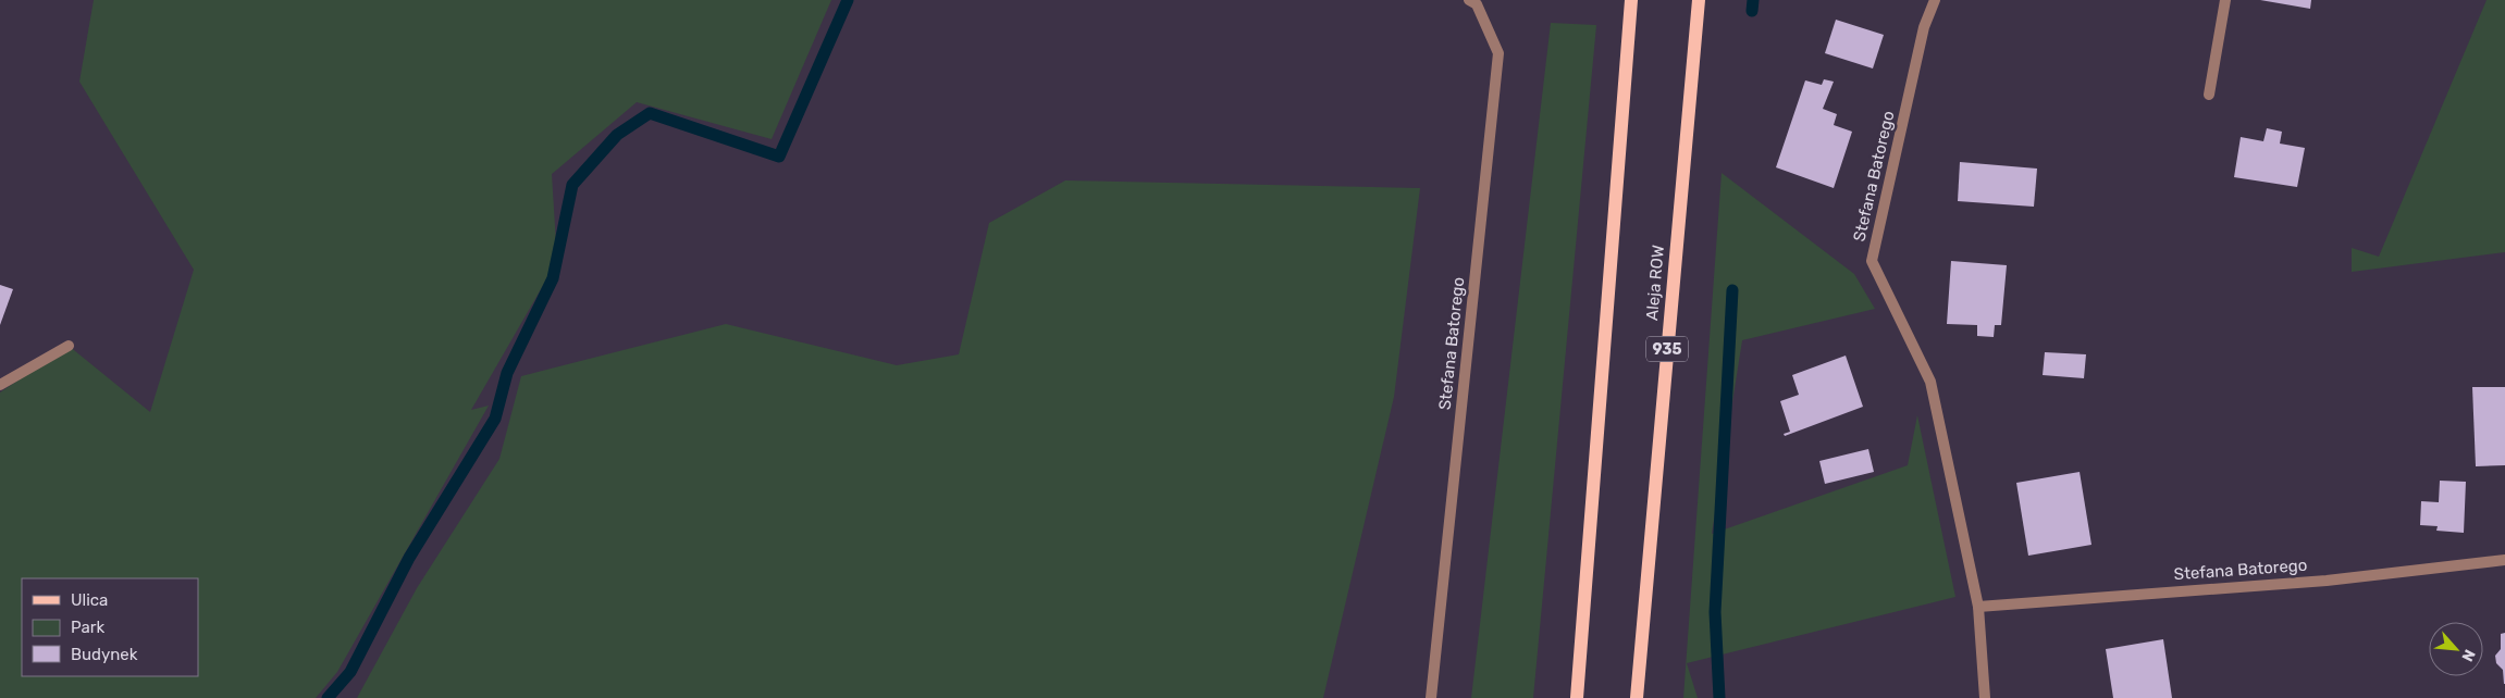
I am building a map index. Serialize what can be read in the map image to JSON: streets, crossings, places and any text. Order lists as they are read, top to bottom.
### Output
{
  "streets": {
    "main road": ["Aleja ROW", "935"],
    "street": ["Stefana Batorego"]
  },
  "legend": ["Ulica", "Park", "Budynek"],
  "north": "bottom right"
}
